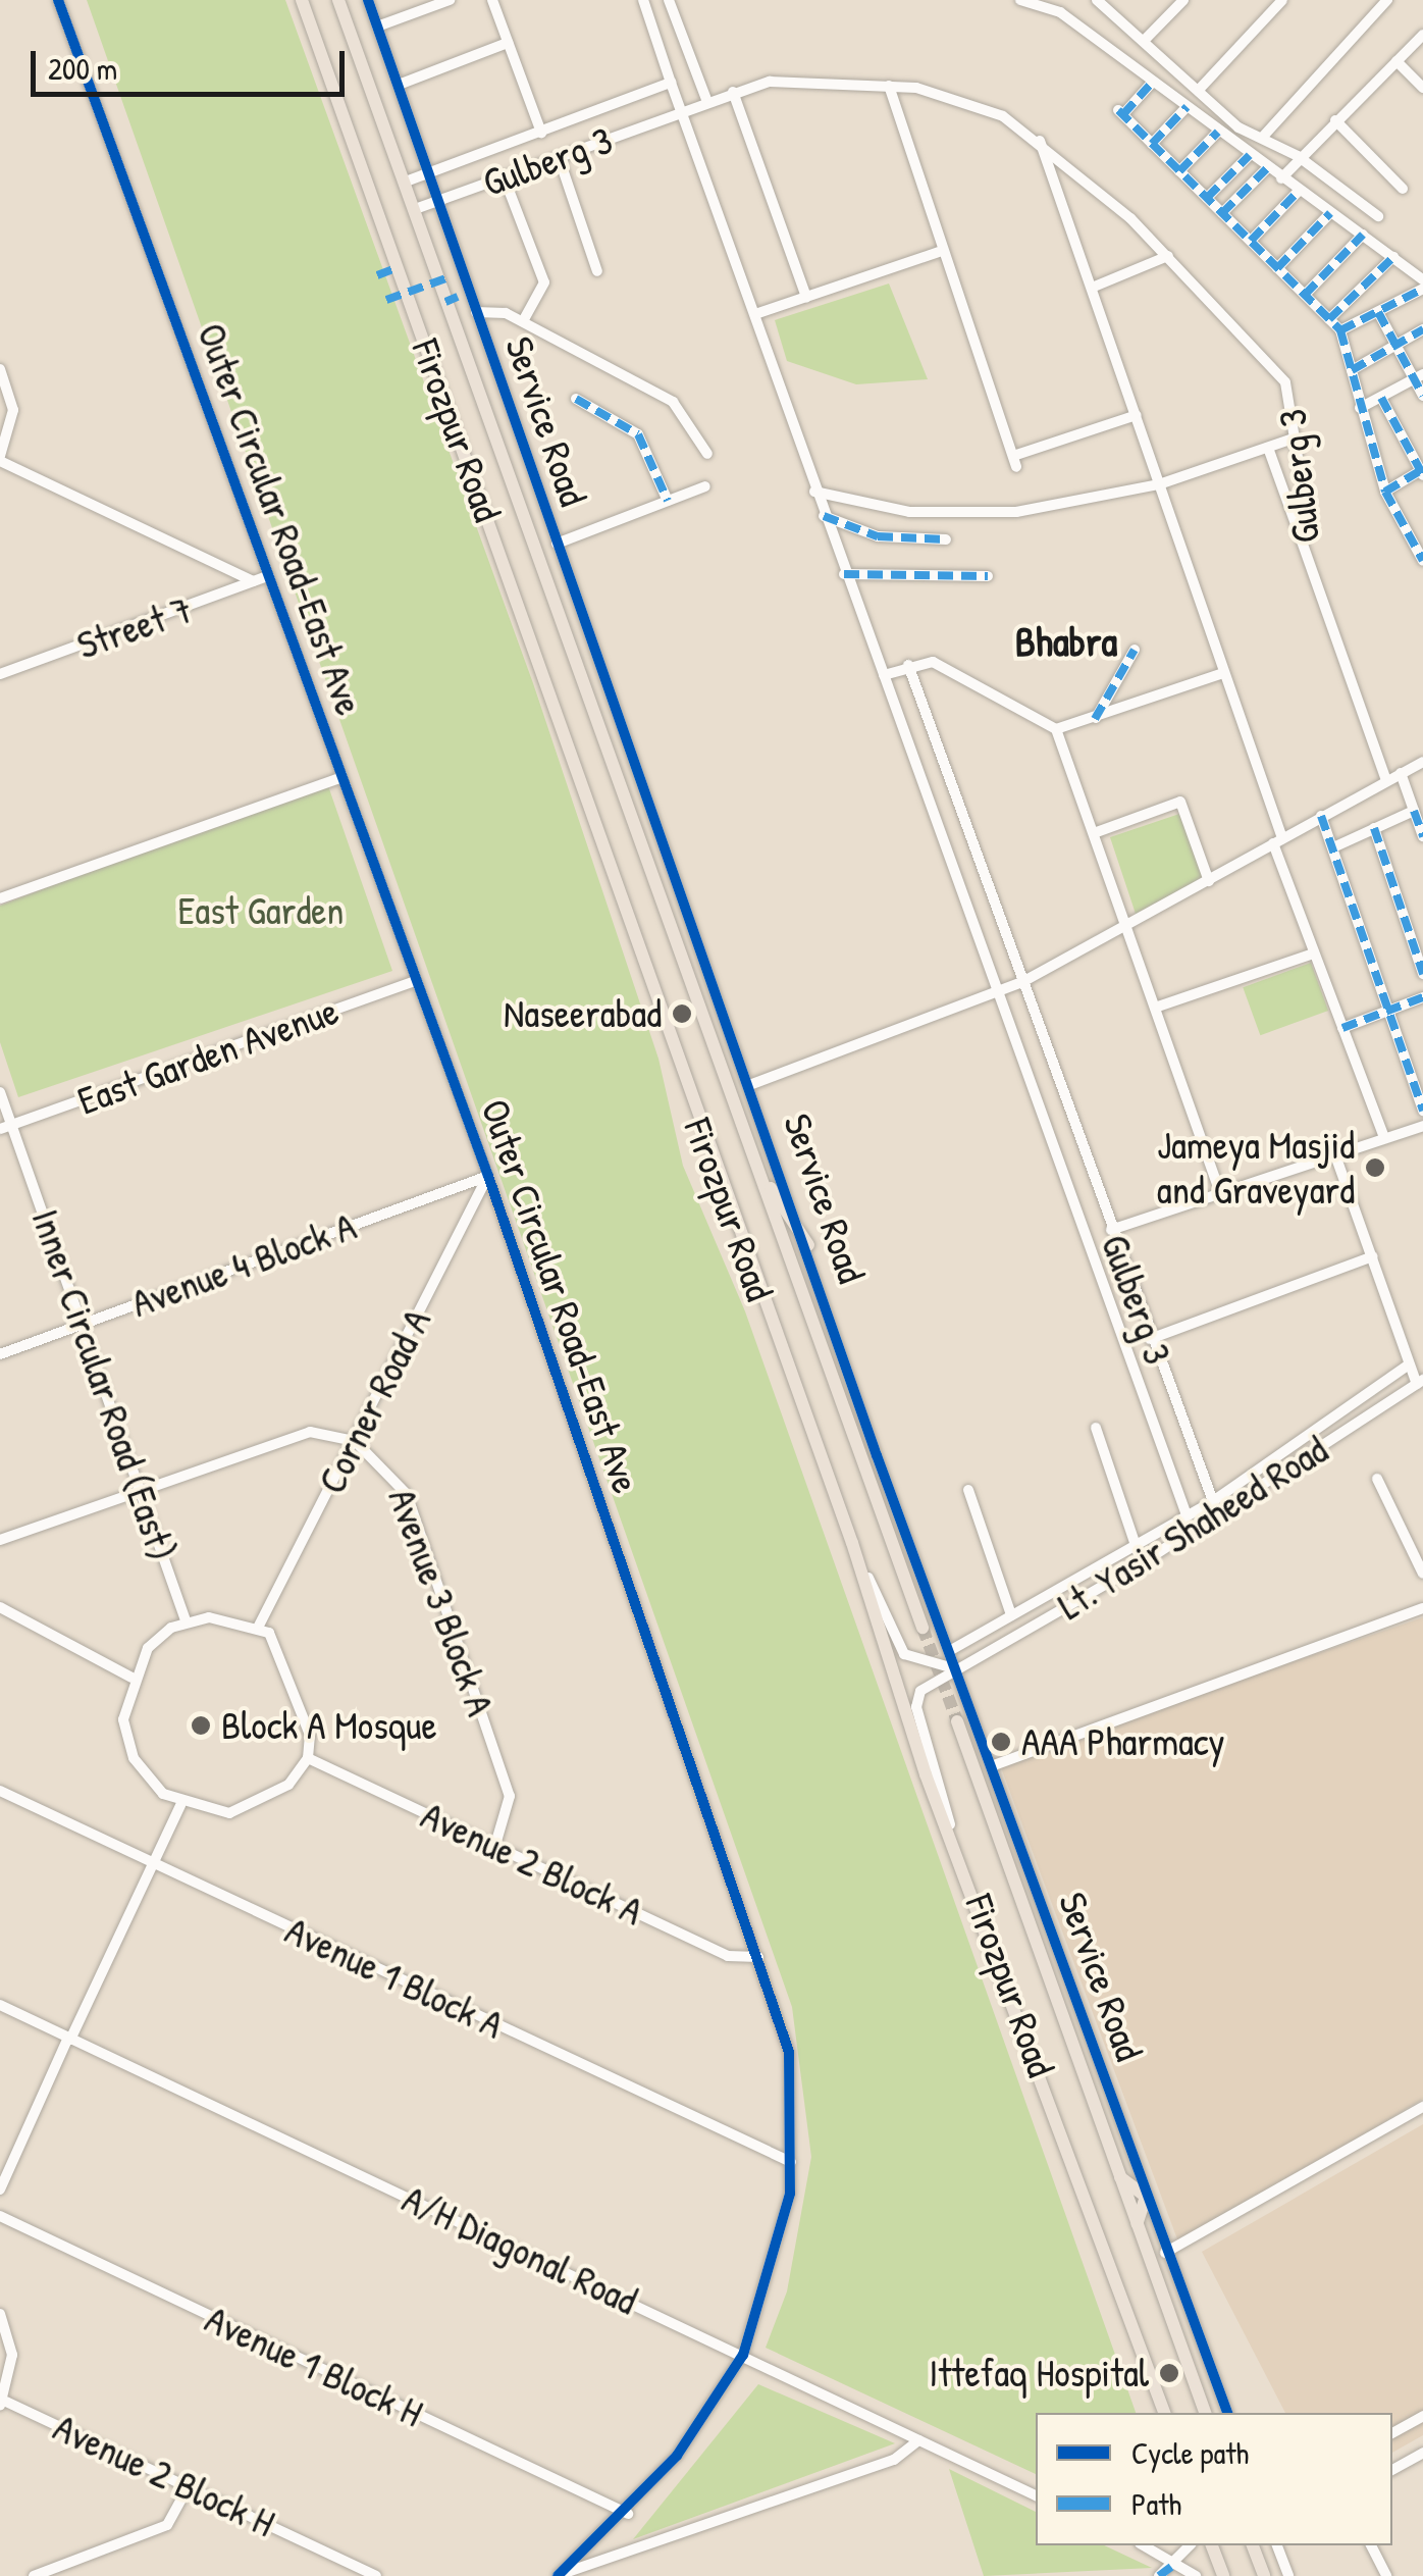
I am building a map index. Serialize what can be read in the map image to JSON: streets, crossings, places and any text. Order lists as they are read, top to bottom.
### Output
{
  "streets": {
    "main road": ["Firozpur Road"],
    "street": [
      "Gulberg 3",
      "Service Road",
      "Outer Circular Road-East Ave",
      "Street 7",
      "East Garden Avenue",
      "Avenue 4 Block A",
      "Inner Circular Road (East)",
      "Corner Road A",
      "Lt. Yasir Shaheed Road",
      "Avenue 3 Block A",
      "Avenue 2 Block A",
      "Avenue 1 Block A",
      "A/H Diagonal Road",
      "Avenue 1 Block H",
      "Avenue 2 Block H"
    ]
  },
  "crossings": [
    ["Gulberg 3", "Service Road"],
    ["Gulberg 3", "Firozpur Road"],
    ["Service Road", "Lt. Yasir Shaheed Road"],
    ["Firozpur Road", "Lt. Yasir Shaheed Road"],
    ["Outer Circular Road-East Ave", "Street 7"],
    ["Outer Circular Road-East Ave", "East Garden Avenue"],
    ["Outer Circular Road-East Ave", "Avenue 4 Block A"],
    ["Outer Circular Road-East Ave", "Corner Road A"],
    ["Outer Circular Road-East Ave", "Avenue 2 Block A"],
    ["Outer Circular Road-East Ave", "Avenue 1 Block A"],
    ["Outer Circular Road-East Ave", "A/H Diagonal Road"],
    ["Outer Circular Road-East Ave", "Avenue 1 Block H"],
    ["East Garden Avenue", "Inner Circular Road (East)"],
    ["Avenue 4 Block A", "Inner Circular Road (East)"],
    ["Avenue 4 Block A", "Corner Road A"],
    ["Inner Circular Road (East)", "Corner Road A"],
    ["Inner Circular Road (East)", "Avenue 2 Block A"],
    ["Corner Road A", "Avenue 3 Block A"],
    ["Corner Road A", "Avenue 2 Block A"],
    ["Avenue 3 Block A", "Avenue 2 Block A"]
  ],
  "districts": ["Bhabra"],
  "parks": ["East Garden"],
  "places": [
    "Naseerabad",
    "Jameya Masjid and Graveyard",
    "Block A Mosque",
    "AAA Pharmacy",
    "Ittefaq Hospital"
  ],
  "legend": ["Cycle path", "Path"],
  "scale_bar": "200 m"
}
